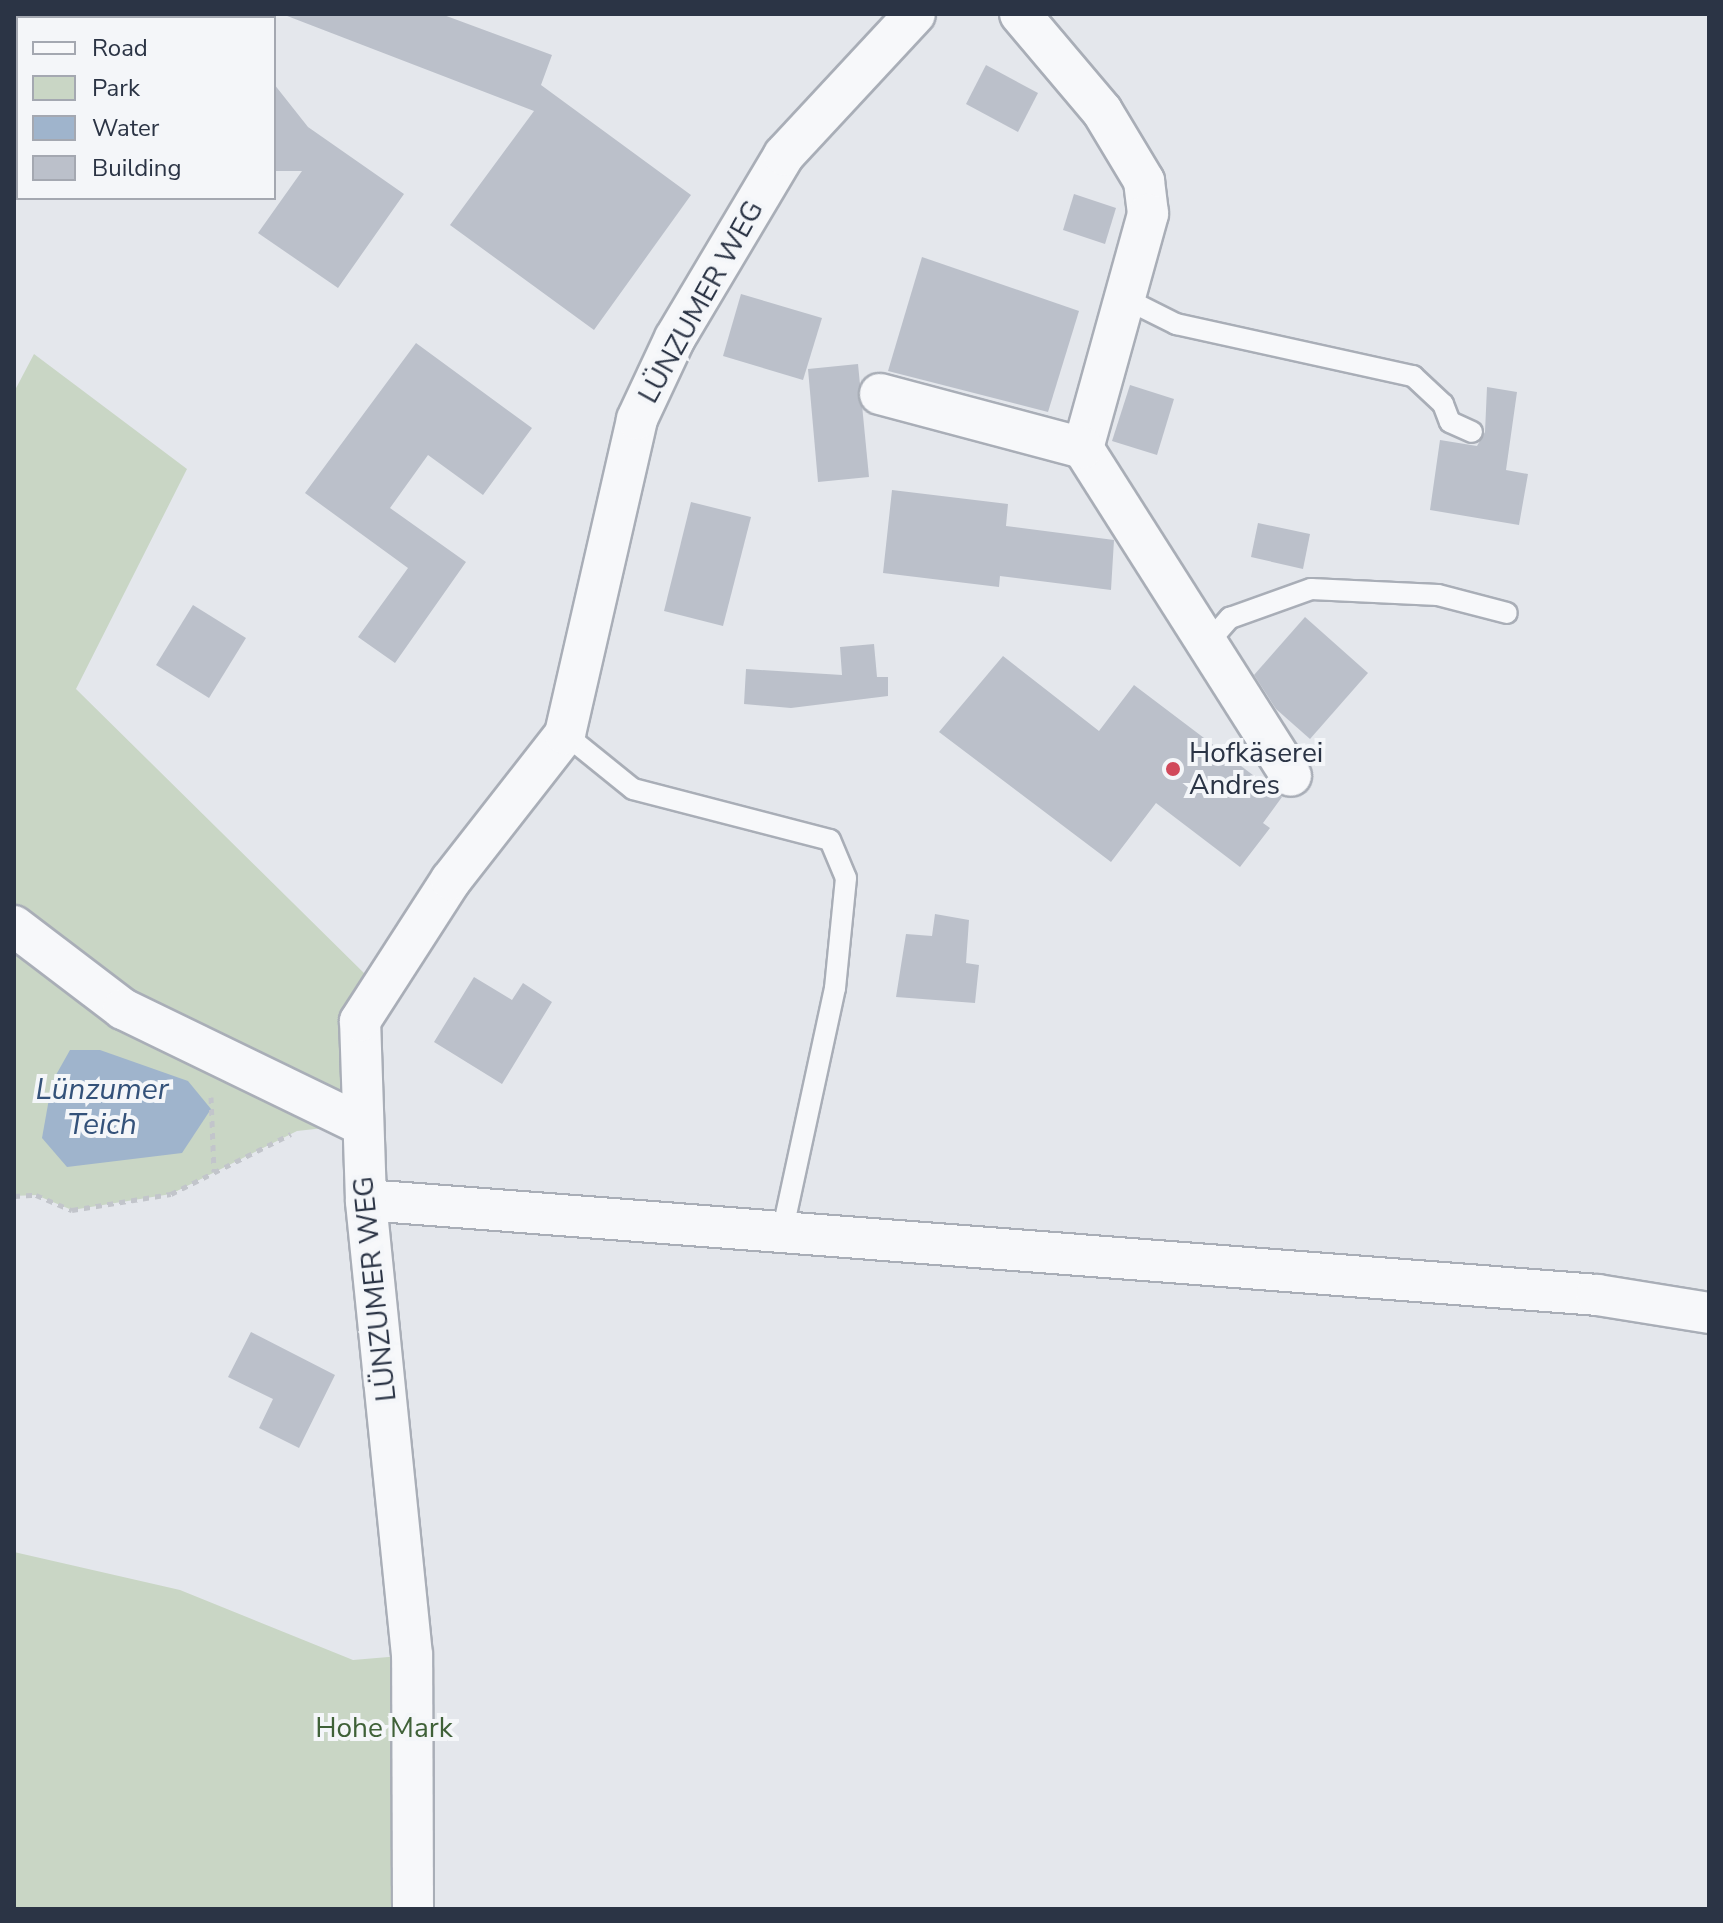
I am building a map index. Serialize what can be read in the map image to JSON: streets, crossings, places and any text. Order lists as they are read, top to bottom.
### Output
{
  "streets": {
    "street": ["LÜNZUMER WEG"]
  },
  "water": ["Lünzumer Teich"],
  "parks": ["Hohe Mark"],
  "places": ["Hofkäserei Andres"],
  "legend": [
    "Road",
    "Park",
    "Water",
    "Building"
  ]
}
